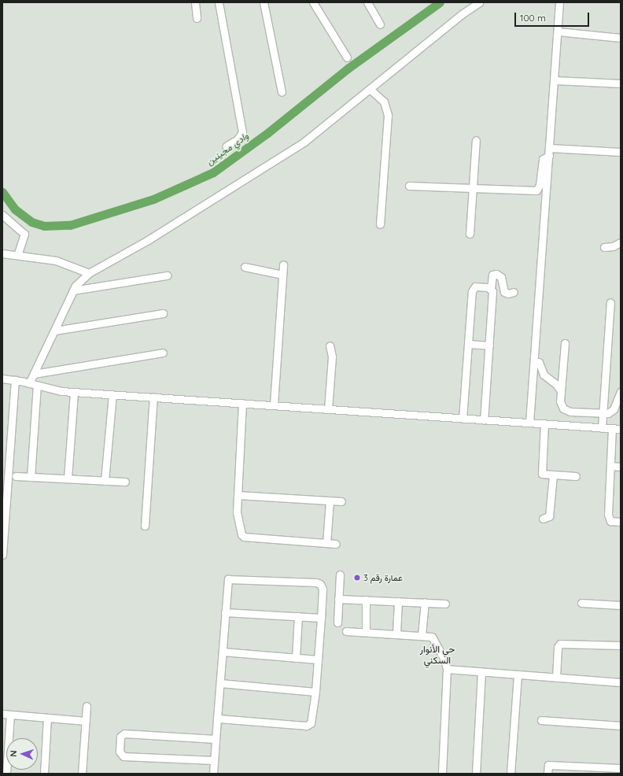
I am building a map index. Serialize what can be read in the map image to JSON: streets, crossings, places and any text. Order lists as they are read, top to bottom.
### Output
{
  "districts": ["حي الأنوار السكني"],
  "water": ["وادي مجينين"],
  "places": ["عمارة رقم 3"],
  "scale_bar": "100 m",
  "north": "left"
}
